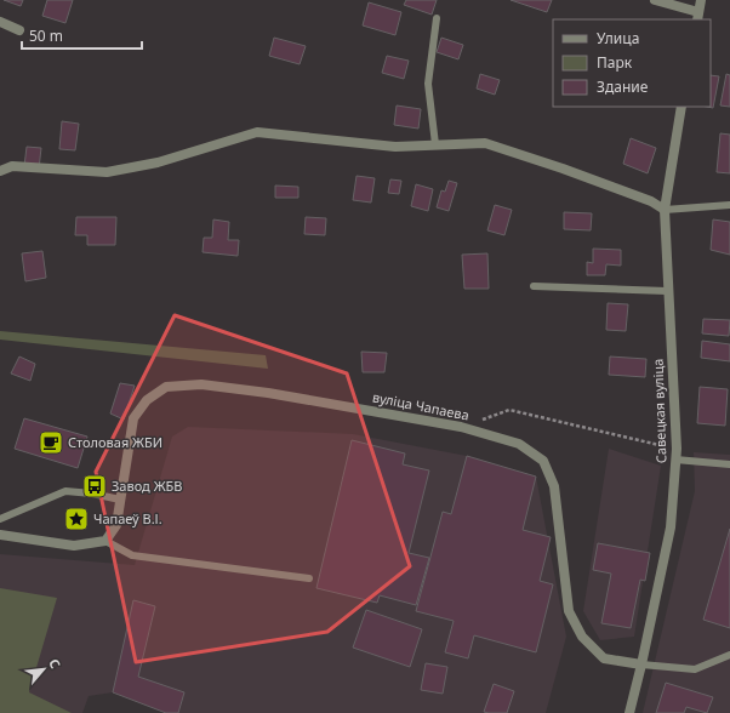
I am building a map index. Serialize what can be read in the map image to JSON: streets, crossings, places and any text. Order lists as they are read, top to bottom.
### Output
{
  "streets": {
    "street": ["вуліца Чапаева", "Савецкая вуліца"]
  },
  "crossings": [
    ["вуліца Чапаева", "Савецкая вуліца"]
  ],
  "places": {
    "cafe": ["Столовая ЖБИ"],
    "bus stop": ["Завод ЖБВ"],
    "place": ["Чапаеў В.І."]
  },
  "legend": ["Улица", "Парк", "Здание"],
  "scale_bar": "50 m",
  "north": "top right"
}
